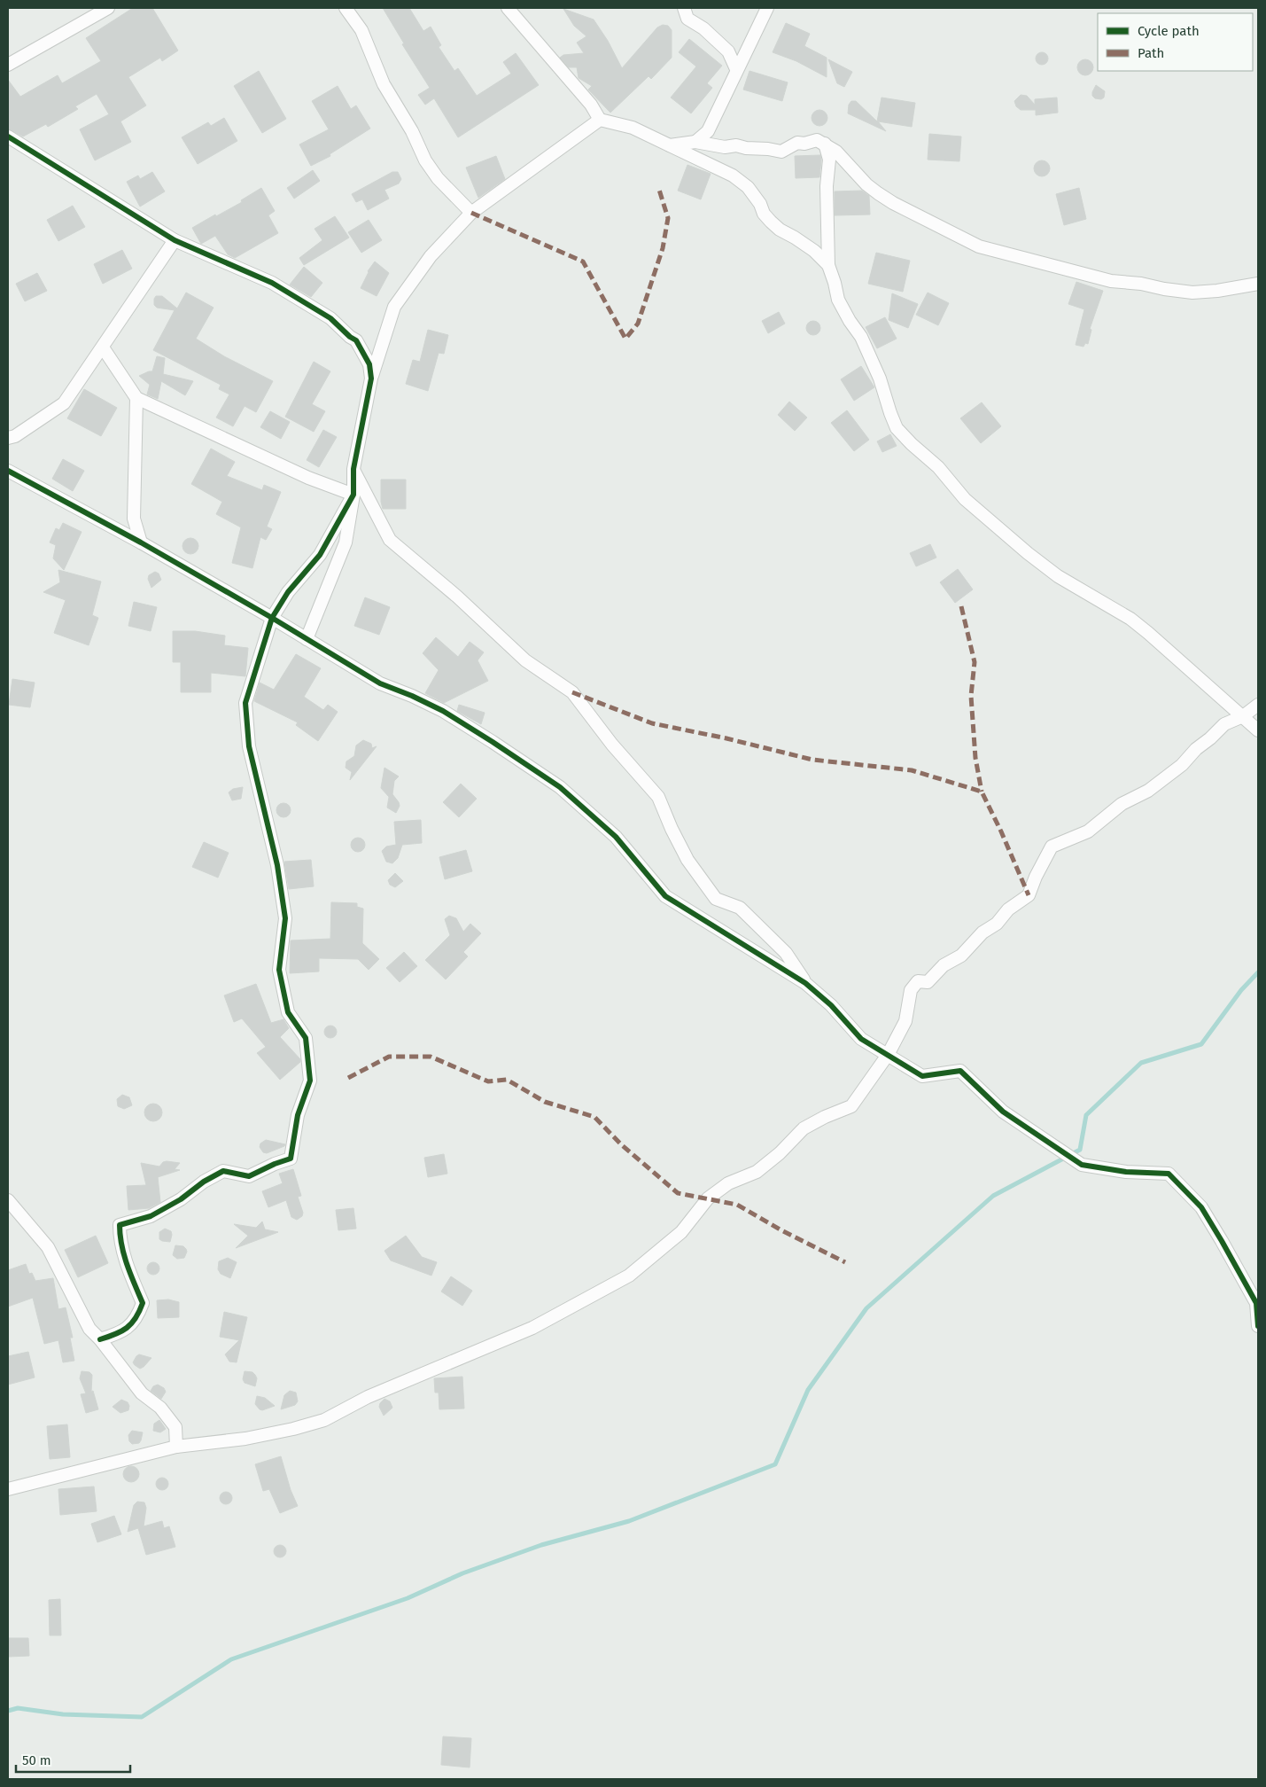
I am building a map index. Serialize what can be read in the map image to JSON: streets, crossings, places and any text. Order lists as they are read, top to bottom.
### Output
{
  "legend": ["Cycle path", "Path"],
  "scale_bar": "50 m"
}
